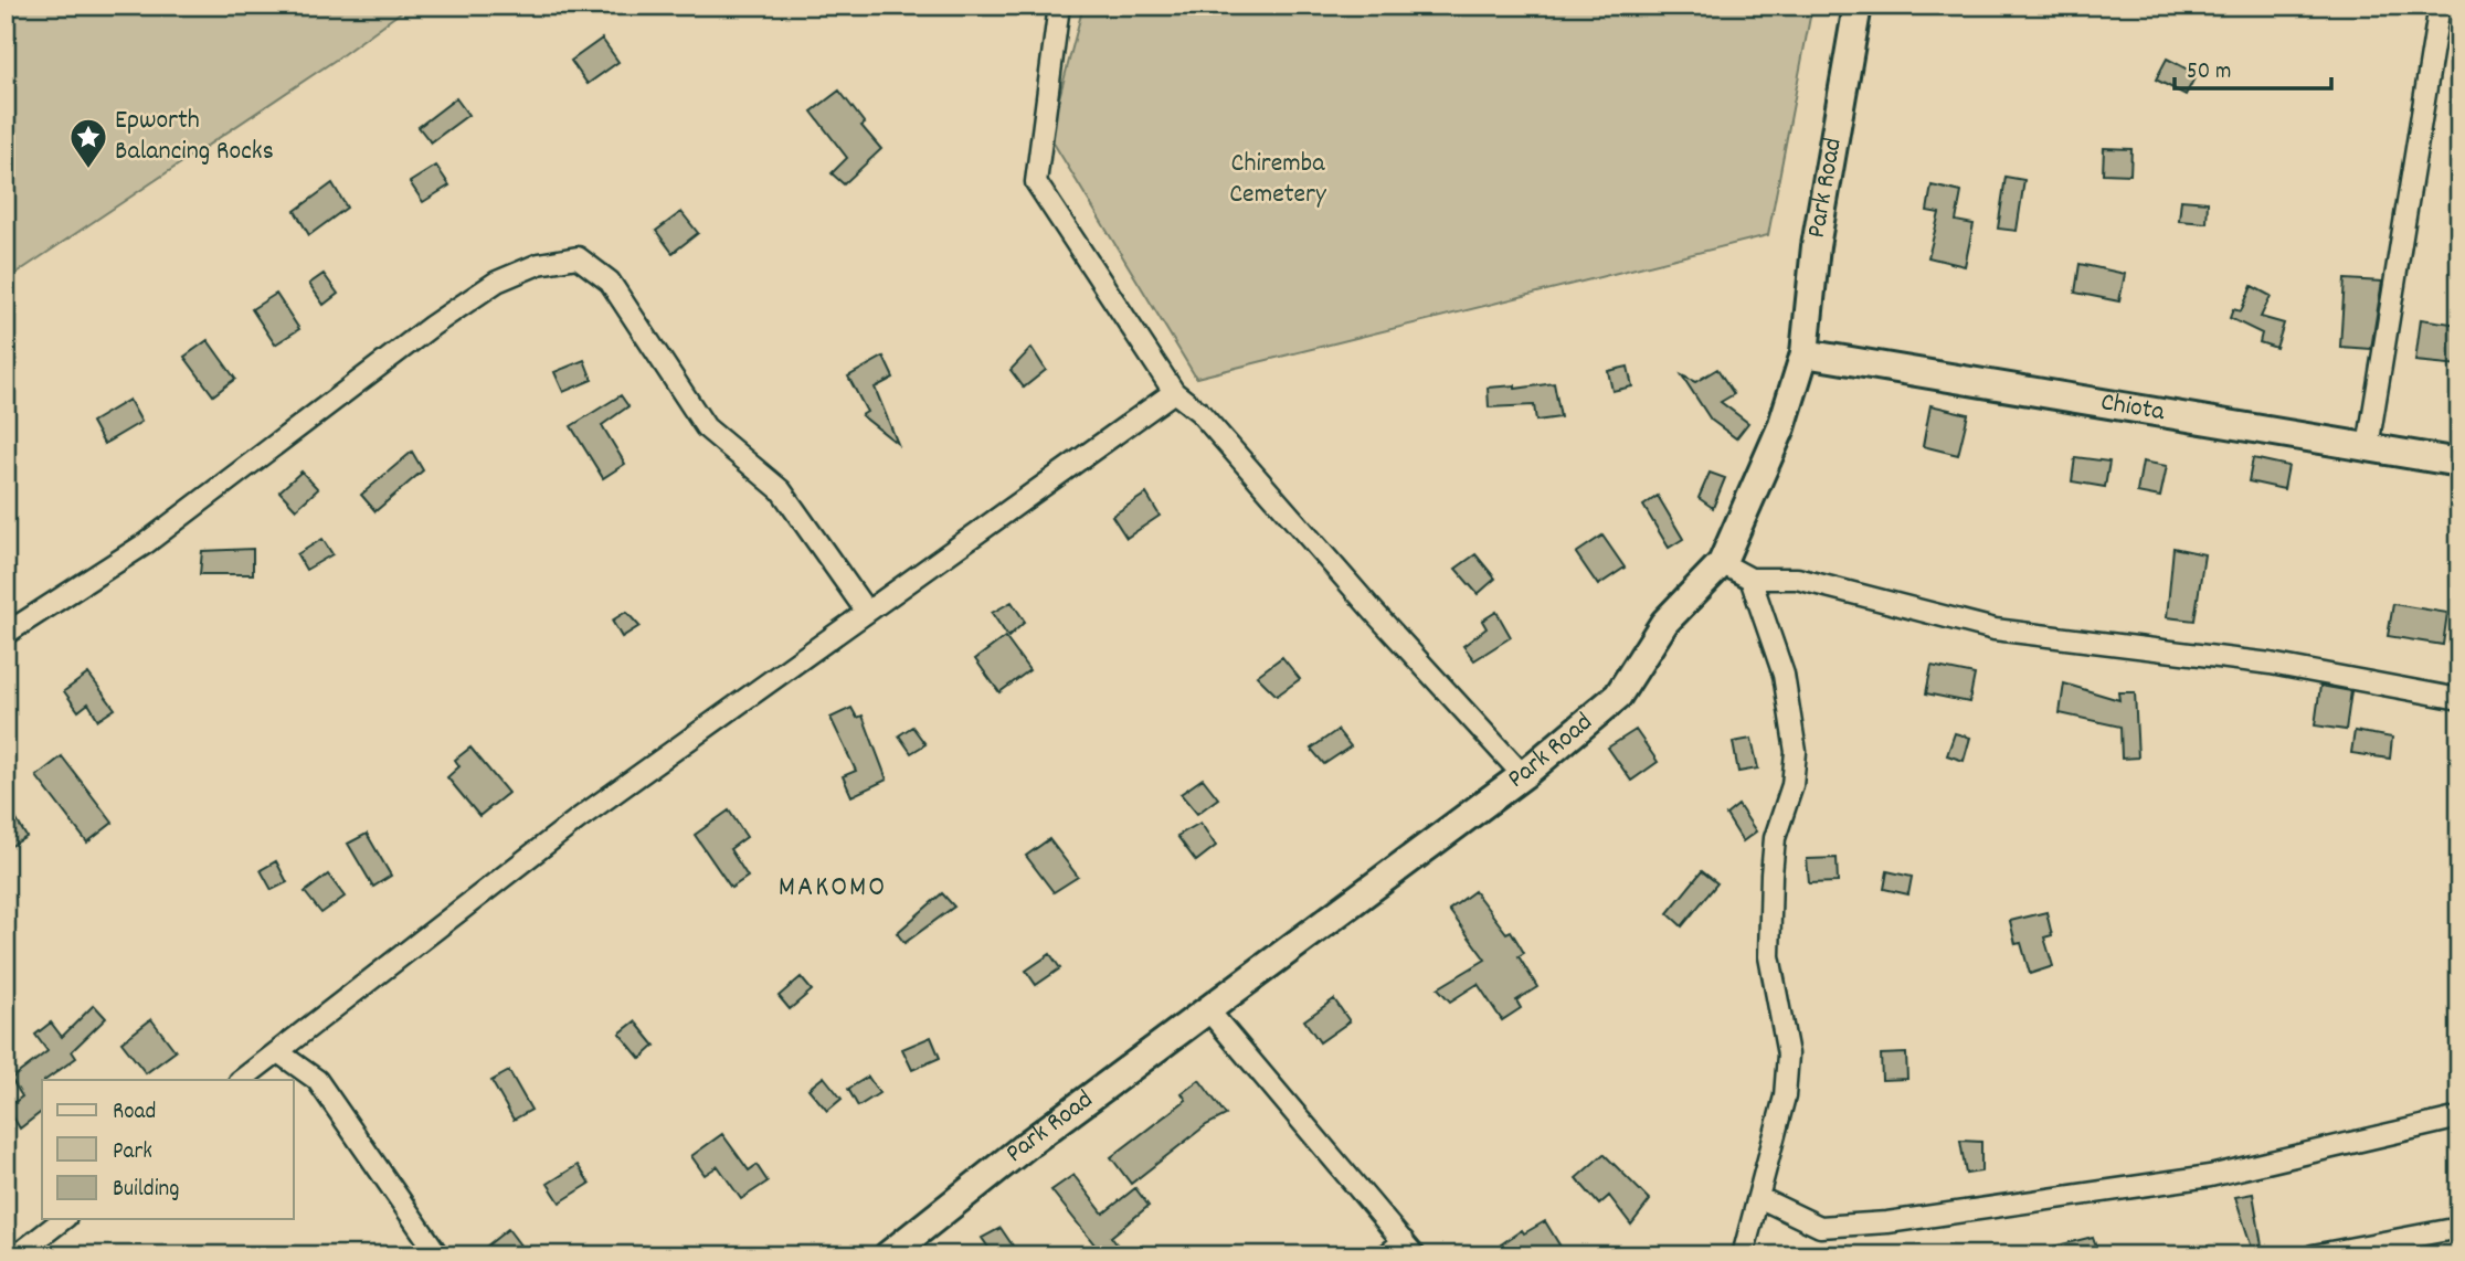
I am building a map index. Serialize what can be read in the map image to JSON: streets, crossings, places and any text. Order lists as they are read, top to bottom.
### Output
{
  "streets": {
    "street": ["Park Road", "Chiota"]
  },
  "crossings": [
    ["Park Road", "Chiota"]
  ],
  "districts": ["MAKOMO"],
  "parks": ["Chiremba Cemetery"],
  "places": {
    "place": ["Epworth Balancing Rocks"]
  },
  "legend": ["Road", "Park", "Building"],
  "scale_bar": "50 m"
}
